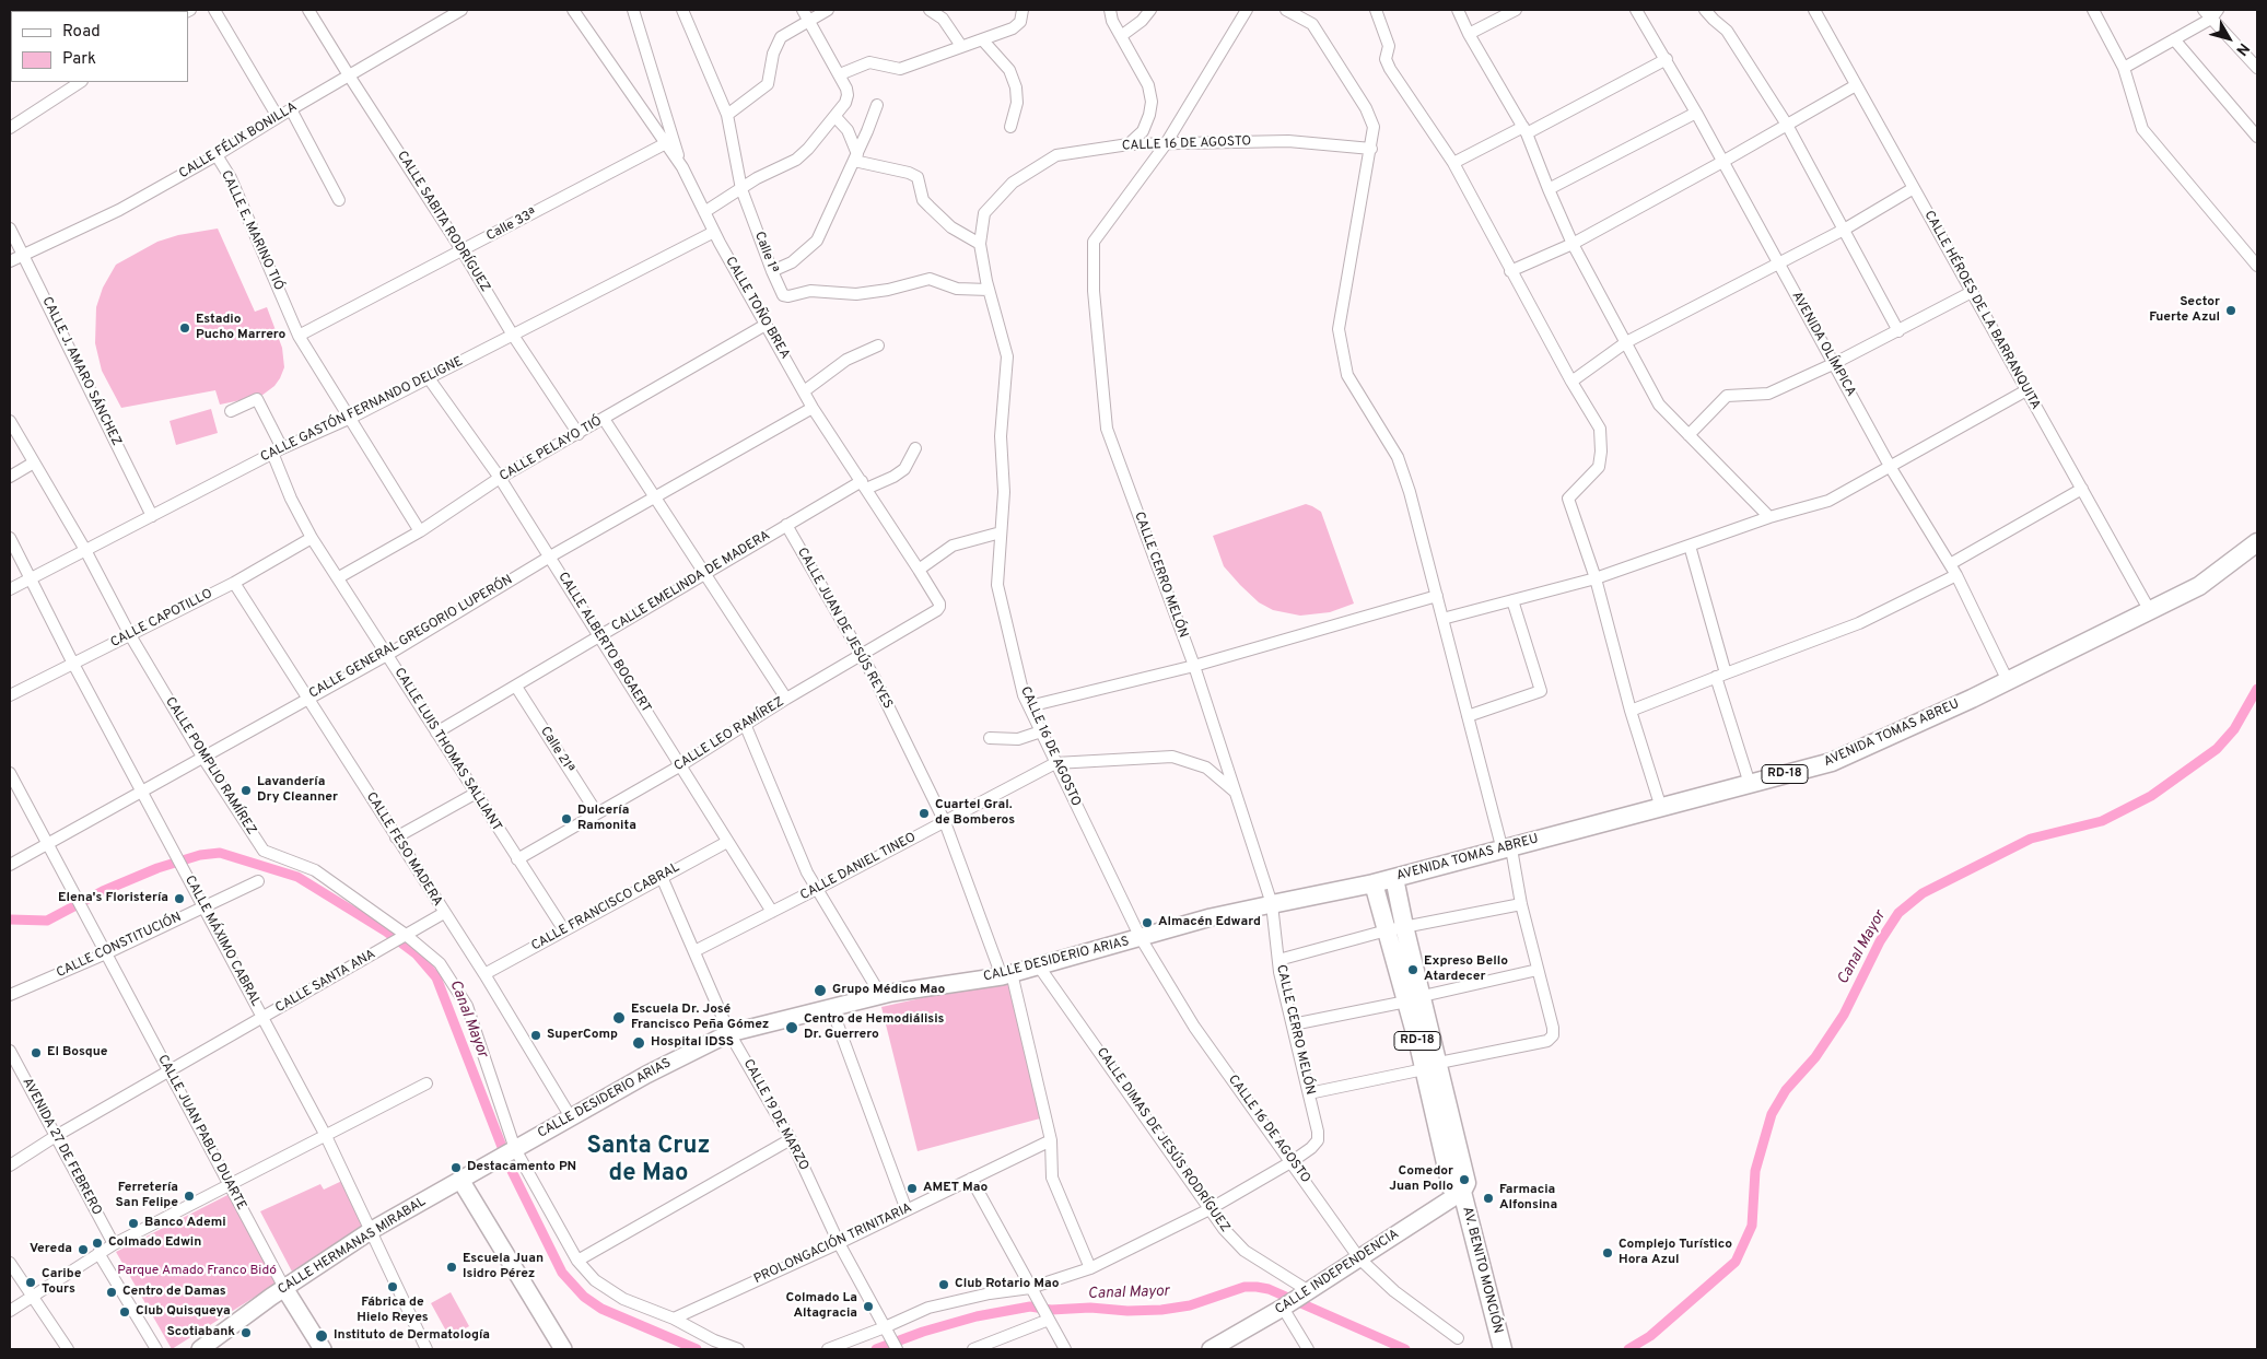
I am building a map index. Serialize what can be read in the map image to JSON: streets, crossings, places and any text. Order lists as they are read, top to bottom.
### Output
{
  "streets": {
    "main road": [
      "AVENIDA TOMAS ABREU",
      "RD-18",
      "CALLE DESIDERIO ARIAS",
      "CALLE JUAN PABLO DUARTE",
      "CALLE HERMANAS MIRABAL",
      "AV. BENITO MONCIÓN",
      "CALLE INDEPENDENCIA"
    ],
    "street": [
      "CALLE FÉLIX BONILLA",
      "CALLE 16 DE AGOSTO",
      "CALLE SABITA RODRÍGUEZ",
      "Calle 33ª",
      "CALLE E. MARINO TIÓ",
      "Calle 1ª",
      "CALLE TOÑO BREA",
      "CALLE HÉROES DE LA BARRANQUITA",
      "AVENIDA OLÍMPICA",
      "CALLE J. AMARO SÁNCHEZ",
      "CALLE GASTÓN FERNANDO DELIGNE",
      "CALLE PELAYO TIÓ",
      "CALLE CERRO MELÓN",
      "CALLE EMELINDA DE MADERA",
      "CALLE CAPOTILLO",
      "CALLE JUAN DE JESÚS REYES",
      "CALLE GENERAL GREGORIO LUPERÓN",
      "CALLE ALBERTO BOGAERT",
      "CALLE LEO RAMÍREZ",
      "CALLE LUIS THOMAS SALLIANT",
      "Calle 21ª",
      "CALLE POMPLIO RAMÍREZ",
      "CALLE FESO MADERA",
      "CALLE DANIEL TINEO",
      "CALLE FRANCISCO CABRAL",
      "CALLE MÁXIMO CABRAL",
      "CALLE CONSTITUCIÓN",
      "CALLE SANTA ANA",
      "CALLE 19 DE MARZO",
      "CALLE DIMAS DE JESÚS RODRÍGUEZ",
      "AVENIDA 27 DE FEBRERO",
      "PROLONGACIÓN TRINITARIA"
    ]
  },
  "crossings": [
    ["CALLE FÉLIX BONILLA", "CALLE SABITA RODRÍGUEZ"],
    ["CALLE FÉLIX BONILLA", "CALLE E. MARINO TIÓ"],
    ["CALLE FÉLIX BONILLA", "CALLE J. AMARO SÁNCHEZ"],
    ["CALLE 16 DE AGOSTO", "Calle 1ª"],
    ["CALLE 16 DE AGOSTO", "CALLE CERRO MELÓN"],
    ["CALLE 16 DE AGOSTO", "CALLE DANIEL TINEO"],
    ["CALLE 16 DE AGOSTO", "CALLE DESIDERIO ARIAS"],
    ["CALLE 16 DE AGOSTO", "CALLE INDEPENDENCIA"],
    ["CALLE SABITA RODRÍGUEZ", "Calle 33ª"],
    ["CALLE SABITA RODRÍGUEZ", "CALLE GASTÓN FERNANDO DELIGNE"],
    ["CALLE SABITA RODRÍGUEZ", "CALLE PELAYO TIÓ"],
    ["Calle 33ª", "CALLE E. MARINO TIÓ"],
    ["Calle 33ª", "CALLE TOÑO BREA"],
    ["CALLE E. MARINO TIÓ", "CALLE GASTÓN FERNANDO DELIGNE"],
    ["CALLE E. MARINO TIÓ", "CALLE PELAYO TIÓ"],
    ["CALLE TOÑO BREA", "CALLE GASTÓN FERNANDO DELIGNE"],
    ["CALLE TOÑO BREA", "CALLE PELAYO TIÓ"],
    ["CALLE TOÑO BREA", "CALLE EMELINDA DE MADERA"],
    ["CALLE TOÑO BREA", "CALLE GENERAL GREGORIO LUPERÓN"],
    ["CALLE TOÑO BREA", "CALLE LEO RAMÍREZ"],
    ["CALLE HÉROES DE LA BARRANQUITA", "AVENIDA TOMAS ABREU"],
    ["AVENIDA OLÍMPICA", "AVENIDA TOMAS ABREU"],
    ["CALLE J. AMARO SÁNCHEZ", "CALLE GASTÓN FERNANDO DELIGNE"],
    ["CALLE GASTÓN FERNANDO DELIGNE", "CALLE ALBERTO BOGAERT"],
    ["CALLE GASTÓN FERNANDO DELIGNE", "CALLE LUIS THOMAS SALLIANT"],
    ["CALLE GASTÓN FERNANDO DELIGNE", "CALLE POMPLIO RAMÍREZ"],
    ["CALLE GASTÓN FERNANDO DELIGNE", "CALLE MÁXIMO CABRAL"],
    ["CALLE PELAYO TIÓ", "CALLE ALBERTO BOGAERT"],
    ["CALLE PELAYO TIÓ", "CALLE LUIS THOMAS SALLIANT"],
    ["CALLE CERRO MELÓN", "AVENIDA TOMAS ABREU"],
    ["CALLE CERRO MELÓN", "CALLE DANIEL TINEO"],
    ["CALLE CERRO MELÓN", "CALLE DESIDERIO ARIAS"],
    ["CALLE EMELINDA DE MADERA", "CALLE JUAN DE JESÚS REYES"],
    ["CALLE EMELINDA DE MADERA", "CALLE ALBERTO BOGAERT"],
    ["CALLE EMELINDA DE MADERA", "CALLE LUIS THOMAS SALLIANT"],
    ["CALLE EMELINDA DE MADERA", "Calle 21ª"],
    ["CALLE CAPOTILLO", "CALLE LUIS THOMAS SALLIANT"],
    ["CALLE CAPOTILLO", "CALLE POMPLIO RAMÍREZ"],
    ["CALLE CAPOTILLO", "CALLE FESO MADERA"],
    ["CALLE CAPOTILLO", "CALLE MÁXIMO CABRAL"],
    ["CALLE JUAN DE JESÚS REYES", "CALLE LEO RAMÍREZ"],
    ["CALLE JUAN DE JESÚS REYES", "CALLE DANIEL TINEO"],
    ["CALLE JUAN DE JESÚS REYES", "CALLE DESIDERIO ARIAS"],
    ["CALLE JUAN DE JESÚS REYES", "PROLONGACIÓN TRINITARIA"],
    ["CALLE GENERAL GREGORIO LUPERÓN", "CALLE ALBERTO BOGAERT"],
    ["CALLE GENERAL GREGORIO LUPERÓN", "CALLE LUIS THOMAS SALLIANT"],
    ["CALLE GENERAL GREGORIO LUPERÓN", "CALLE POMPLIO RAMÍREZ"],
    ["CALLE GENERAL GREGORIO LUPERÓN", "CALLE FESO MADERA"],
    ["CALLE GENERAL GREGORIO LUPERÓN", "CALLE MÁXIMO CABRAL"],
    ["CALLE GENERAL GREGORIO LUPERÓN", "CALLE JUAN PABLO DUARTE"],
    ["CALLE ALBERTO BOGAERT", "CALLE LEO RAMÍREZ"],
    ["CALLE ALBERTO BOGAERT", "CALLE DANIEL TINEO"],
    ["CALLE ALBERTO BOGAERT", "CALLE FRANCISCO CABRAL"],
    ["AVENIDA TOMAS ABREU", "CALLE DESIDERIO ARIAS"],
    ["AVENIDA TOMAS ABREU", "AV. BENITO MONCIÓN"],
    ["CALLE LEO RAMÍREZ", "CALLE LUIS THOMAS SALLIANT"],
    ["CALLE LEO RAMÍREZ", "Calle 21ª"],
    ["CALLE LUIS THOMAS SALLIANT", "CALLE FRANCISCO CABRAL"],
    ["CALLE POMPLIO RAMÍREZ", "CALLE DESIDERIO ARIAS"],
    ["CALLE POMPLIO RAMÍREZ", "CALLE SANTA ANA"],
    ["CALLE POMPLIO RAMÍREZ", "PROLONGACIÓN TRINITARIA"],
    ["CALLE POMPLIO RAMÍREZ", "CALLE HERMANAS MIRABAL"],
    ["CALLE FESO MADERA", "CALLE FRANCISCO CABRAL"],
    ["CALLE FESO MADERA", "CALLE DESIDERIO ARIAS"],
    ["CALLE FESO MADERA", "CALLE SANTA ANA"],
    ["CALLE DANIEL TINEO", "CALLE 19 DE MARZO"],
    ["CALLE FRANCISCO CABRAL", "CALLE 19 DE MARZO"],
    ["CALLE MÁXIMO CABRAL", "CALLE CONSTITUCIÓN"],
    ["CALLE MÁXIMO CABRAL", "CALLE SANTA ANA"],
    ["CALLE MÁXIMO CABRAL", "CALLE HERMANAS MIRABAL"],
    ["CALLE CONSTITUCIÓN", "CALLE JUAN PABLO DUARTE"],
    ["CALLE DESIDERIO ARIAS", "CALLE 19 DE MARZO"],
    ["CALLE DESIDERIO ARIAS", "CALLE DIMAS DE JESÚS RODRÍGUEZ"],
    ["CALLE DESIDERIO ARIAS", "CALLE HERMANAS MIRABAL"],
    ["CALLE SANTA ANA", "CALLE JUAN PABLO DUARTE"],
    ["CALLE SANTA ANA", "AVENIDA 27 DE FEBRERO"],
    ["CALLE 19 DE MARZO", "PROLONGACIÓN TRINITARIA"],
    ["CALLE JUAN PABLO DUARTE", "CALLE HERMANAS MIRABAL"],
    ["CALLE DIMAS DE JESÚS RODRÍGUEZ", "CALLE INDEPENDENCIA"],
    ["AV. BENITO MONCIÓN", "CALLE INDEPENDENCIA"]
  ],
  "districts": ["Santa Cruz de Mao"],
  "water": ["Canal Mayor"],
  "parks": ["Parque Amado Franco Bidó"],
  "places": [
    "Sector Fuerte Azul",
    "Estadio Pucho Marrero",
    "Lavandería Dry Cleanner",
    "Cuartel Gral. de Bomberos",
    "Dulcería Ramonita",
    "Elena's Floristería",
    "Almacén Edward",
    "Expreso Bello Atardecer",
    "Grupo Médico Mao",
    "Escuela Dr. José Francisco Peña Gómez",
    "Centro de Hemodiálisis Dr. Guerrero",
    "SuperComp",
    "Hospital IDSS",
    "El Bosque",
    "Destacamento PN",
    "Comedor Juan Pollo",
    "AMET Mao",
    "Ferretería San Felipe",
    "Farmacia Alfonsina",
    "Banco Ademi",
    "Colmado Edwin",
    "Vereda",
    "Complejo Turístico Hora Azul",
    "Escuela Juan Isidro Pérez",
    "Caribe Tours",
    "Club Rotario Mao",
    "Fábrica de Hielo Reyes",
    "Centro de Damas",
    "Colmado La Altagracia",
    "Club Quisqueya",
    "Scotiabank",
    "Instituto de Dermatología"
  ],
  "legend": ["Road", "Park"],
  "north": "bottom right"
}
